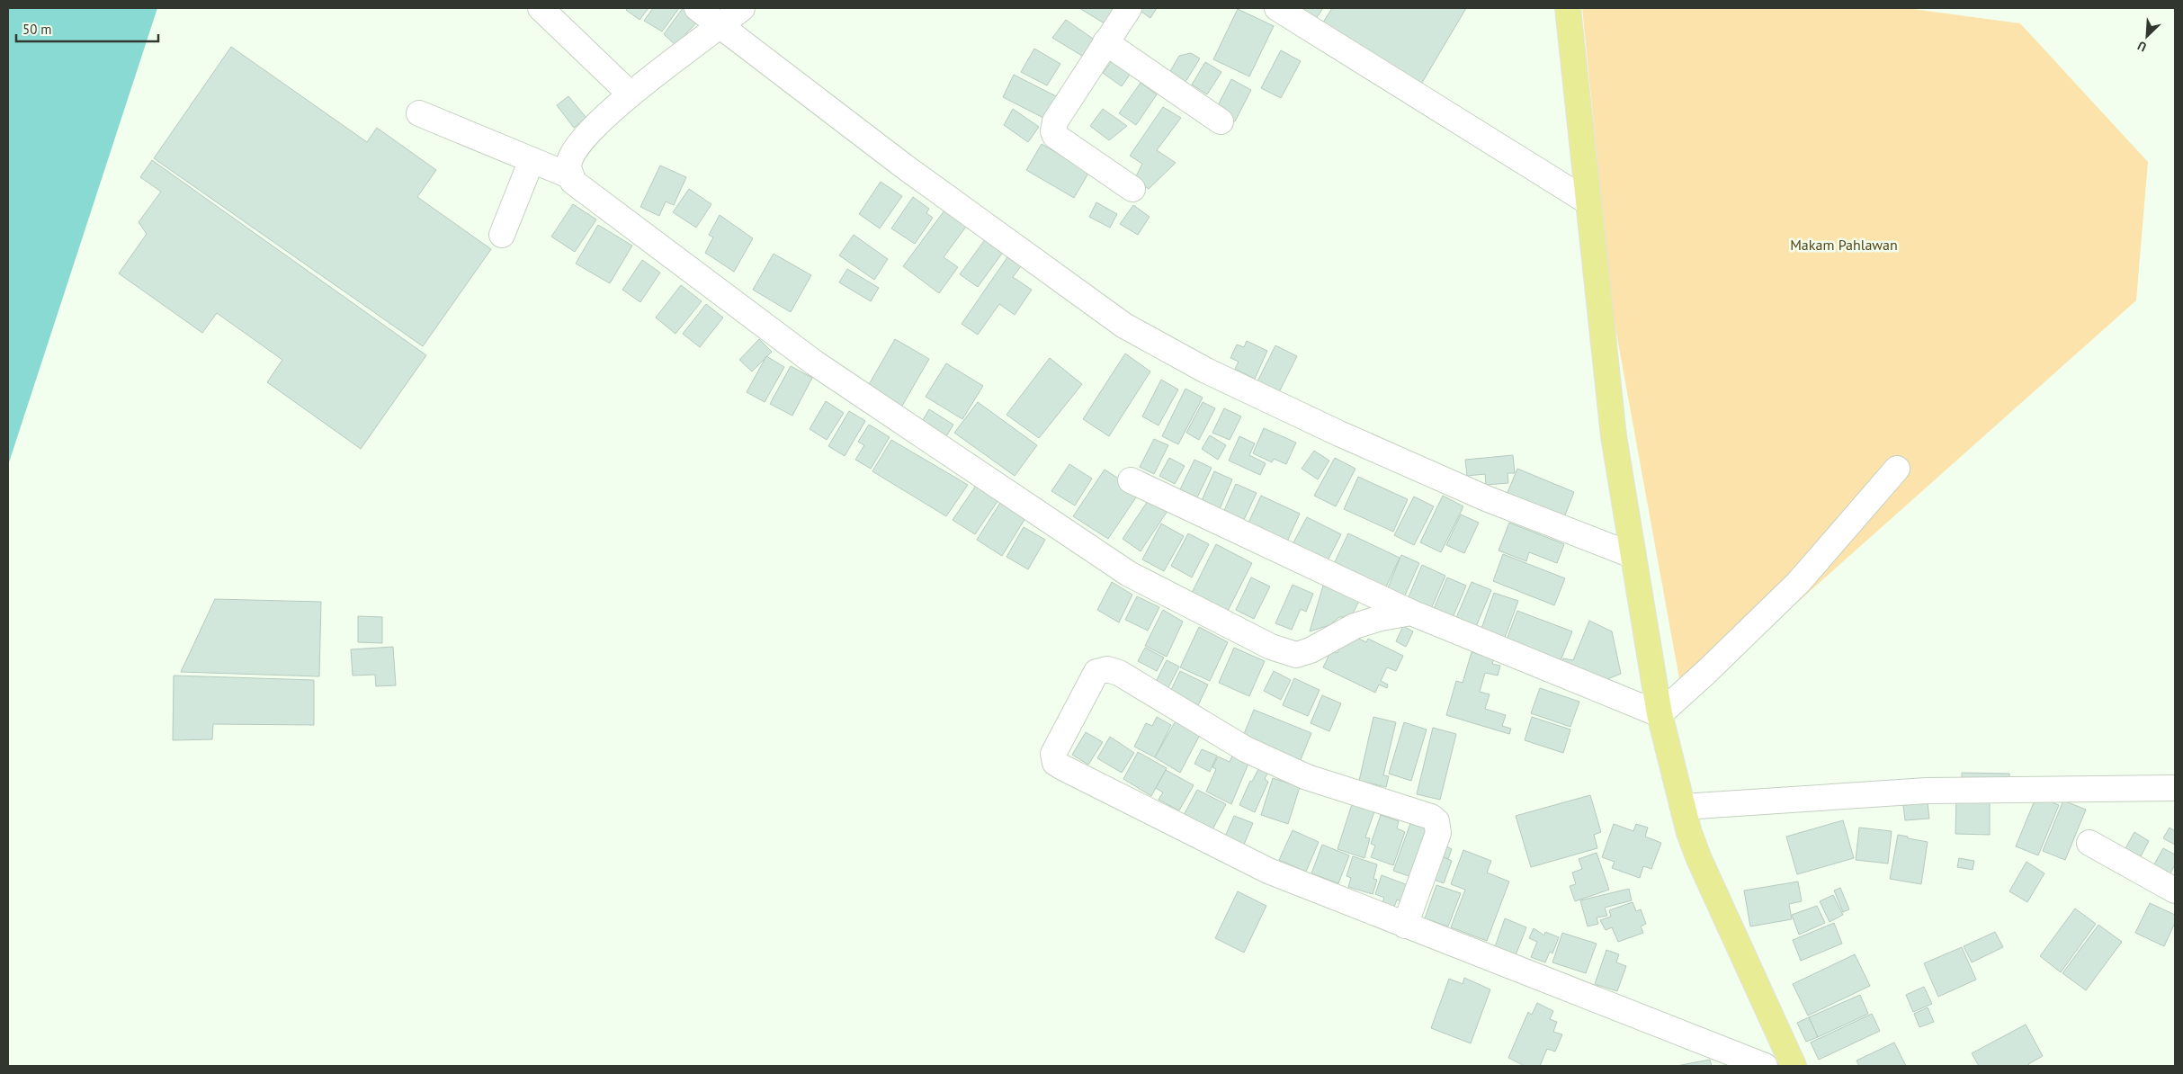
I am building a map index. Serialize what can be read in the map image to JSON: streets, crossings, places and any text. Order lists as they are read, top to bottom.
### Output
{
  "parks": ["Makam Pahlawan"],
  "scale_bar": "50 m",
  "north": "bottom left"
}
